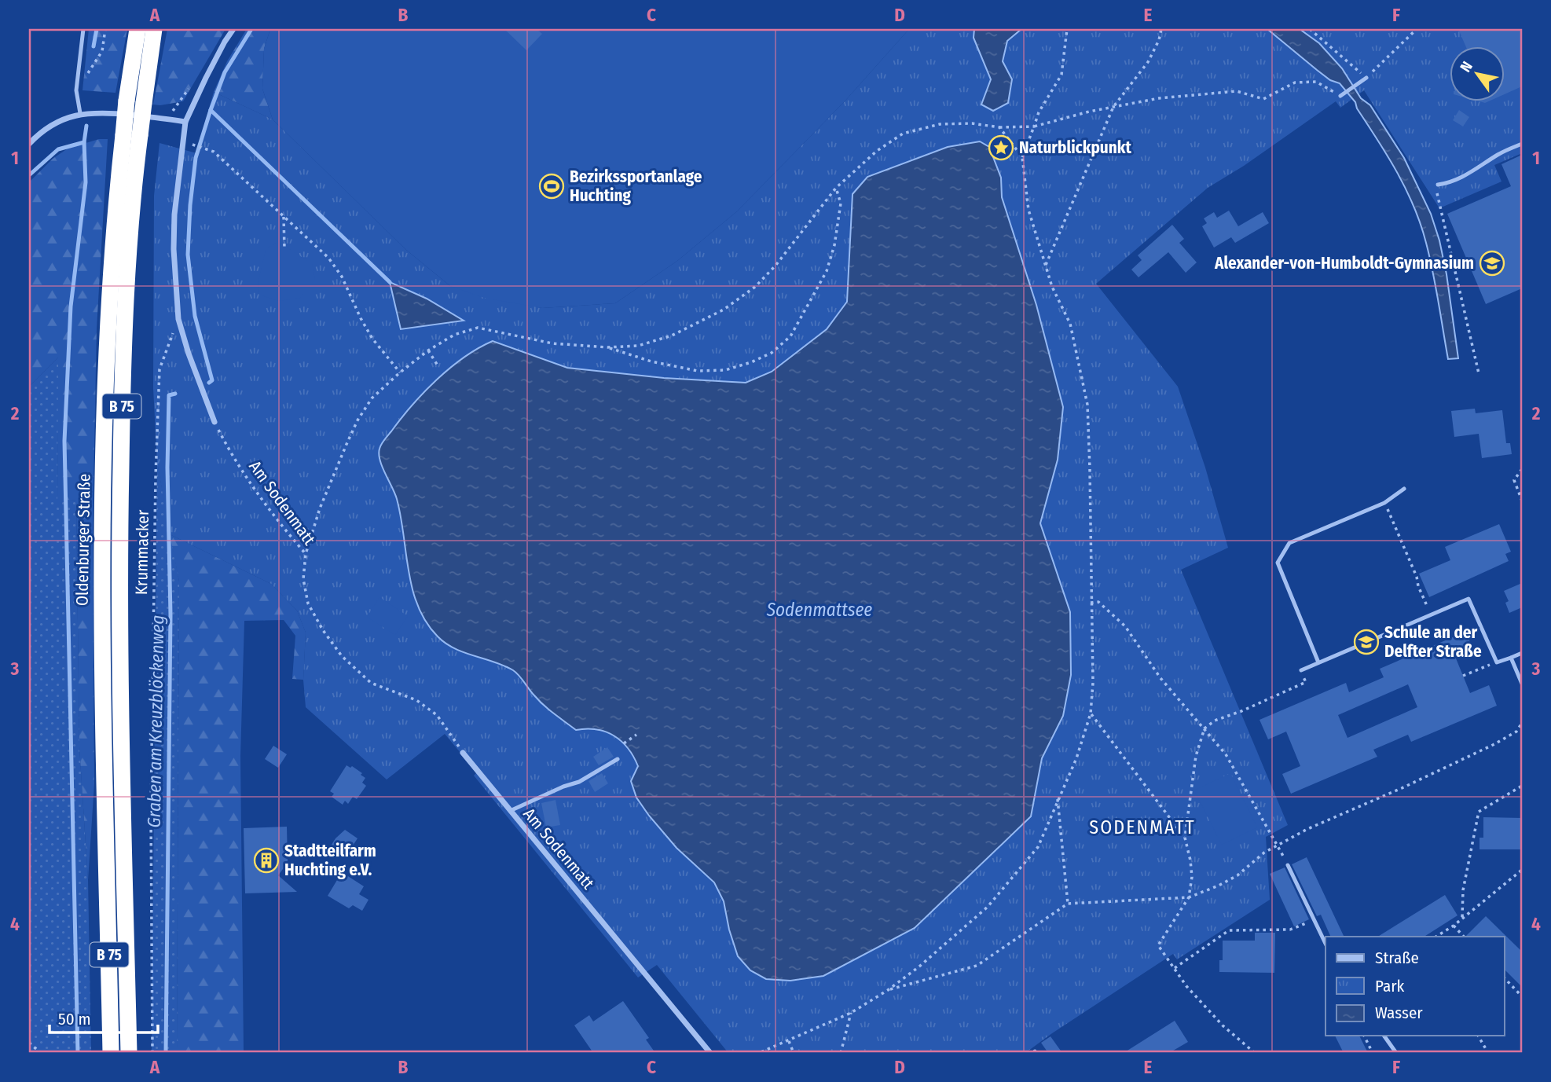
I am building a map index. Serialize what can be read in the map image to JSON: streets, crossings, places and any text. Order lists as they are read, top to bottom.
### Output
{
  "streets": {
    "highway": ["B 75", "Oldenburger Straße"],
    "street": ["Am Sodenmatt"],
    "path": ["Krummacker"]
  },
  "crossings": [
    ["B 75", "Oldenburger Straße"]
  ],
  "districts": ["SODENMATT"],
  "water": ["Sodenmattsee", "Graben am Kreuzblöckenweg"],
  "places": {
    "place": ["Naturblickpunkt"],
    "sports": ["Bezirkssportanlage Huchting"],
    "school or university": ["Alexander-von-Humboldt-Gymnasium", "Schule an der Delfter Straße"],
    "building": ["Stadtteilfarm Huchting e.V."]
  },
  "legend": ["Straße", "Park", "Wasser"],
  "scale_bar": "50 m",
  "north": "top left",
  "grid": {
    "columns": [
      "A",
      "B",
      "C",
      "D",
      "E",
      "F"
    ],
    "rows": [
      "1",
      "2",
      "3",
      "4"
    ]
  }
}
